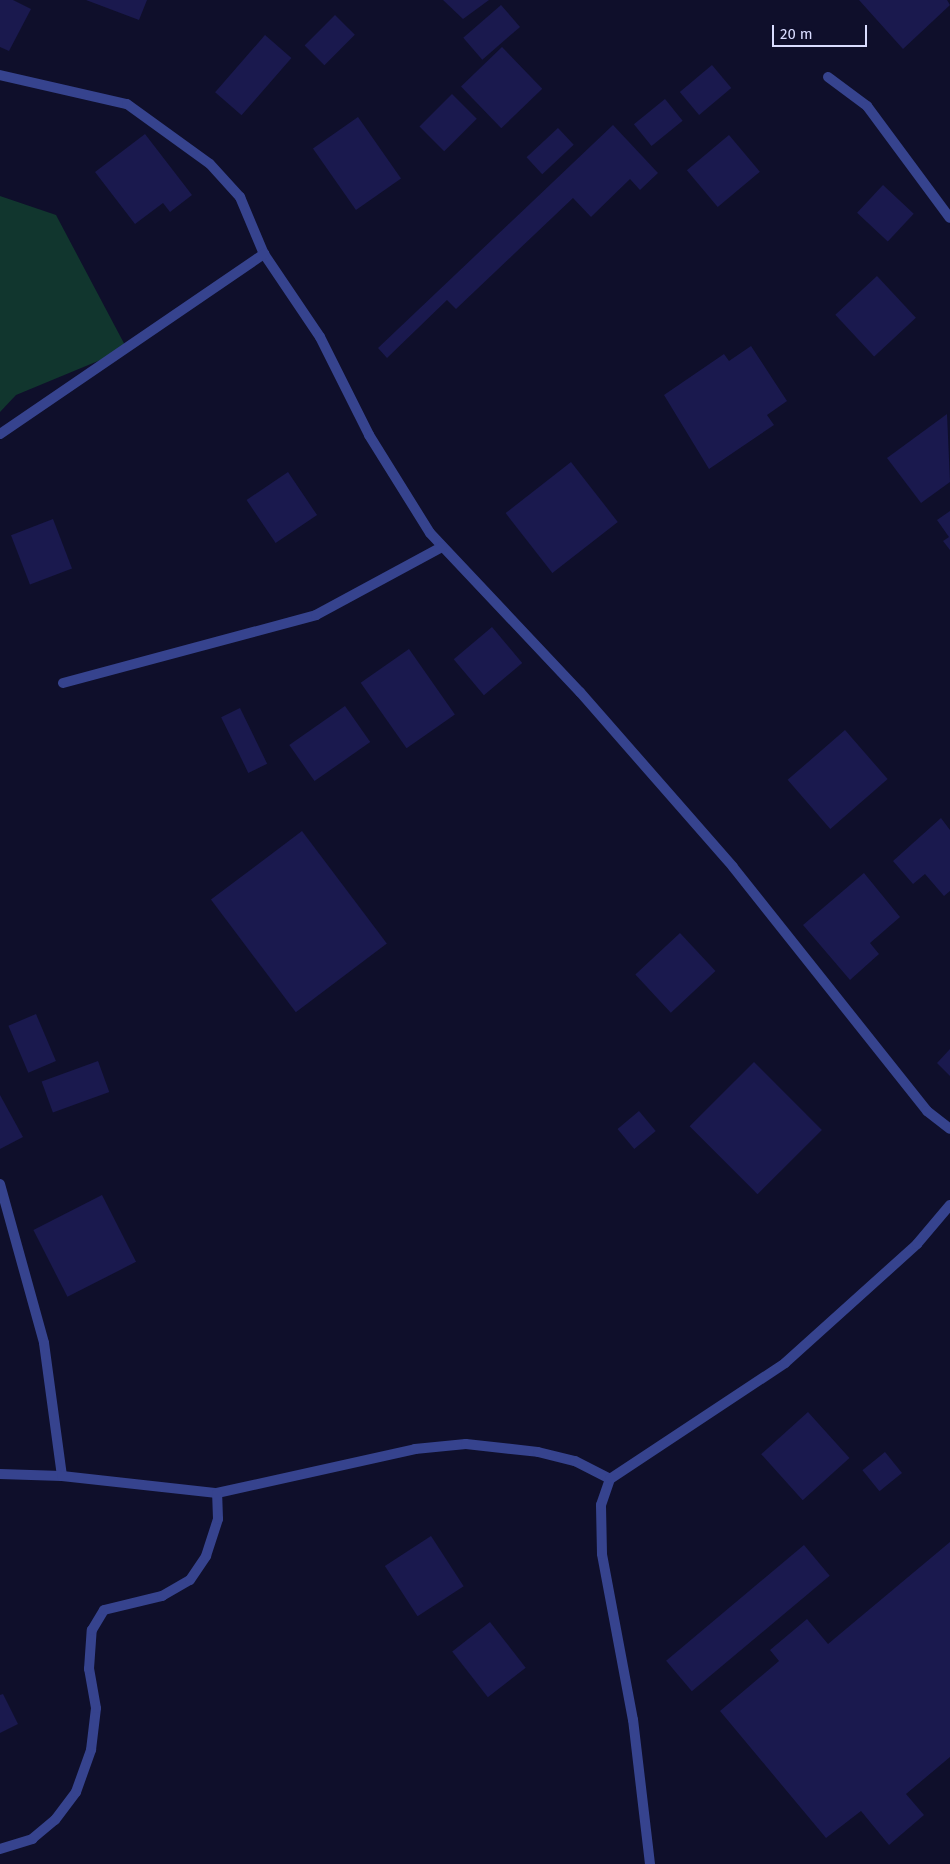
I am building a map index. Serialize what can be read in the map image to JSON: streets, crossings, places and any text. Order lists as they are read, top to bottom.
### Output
{
  "scale_bar": "20 m"
}
